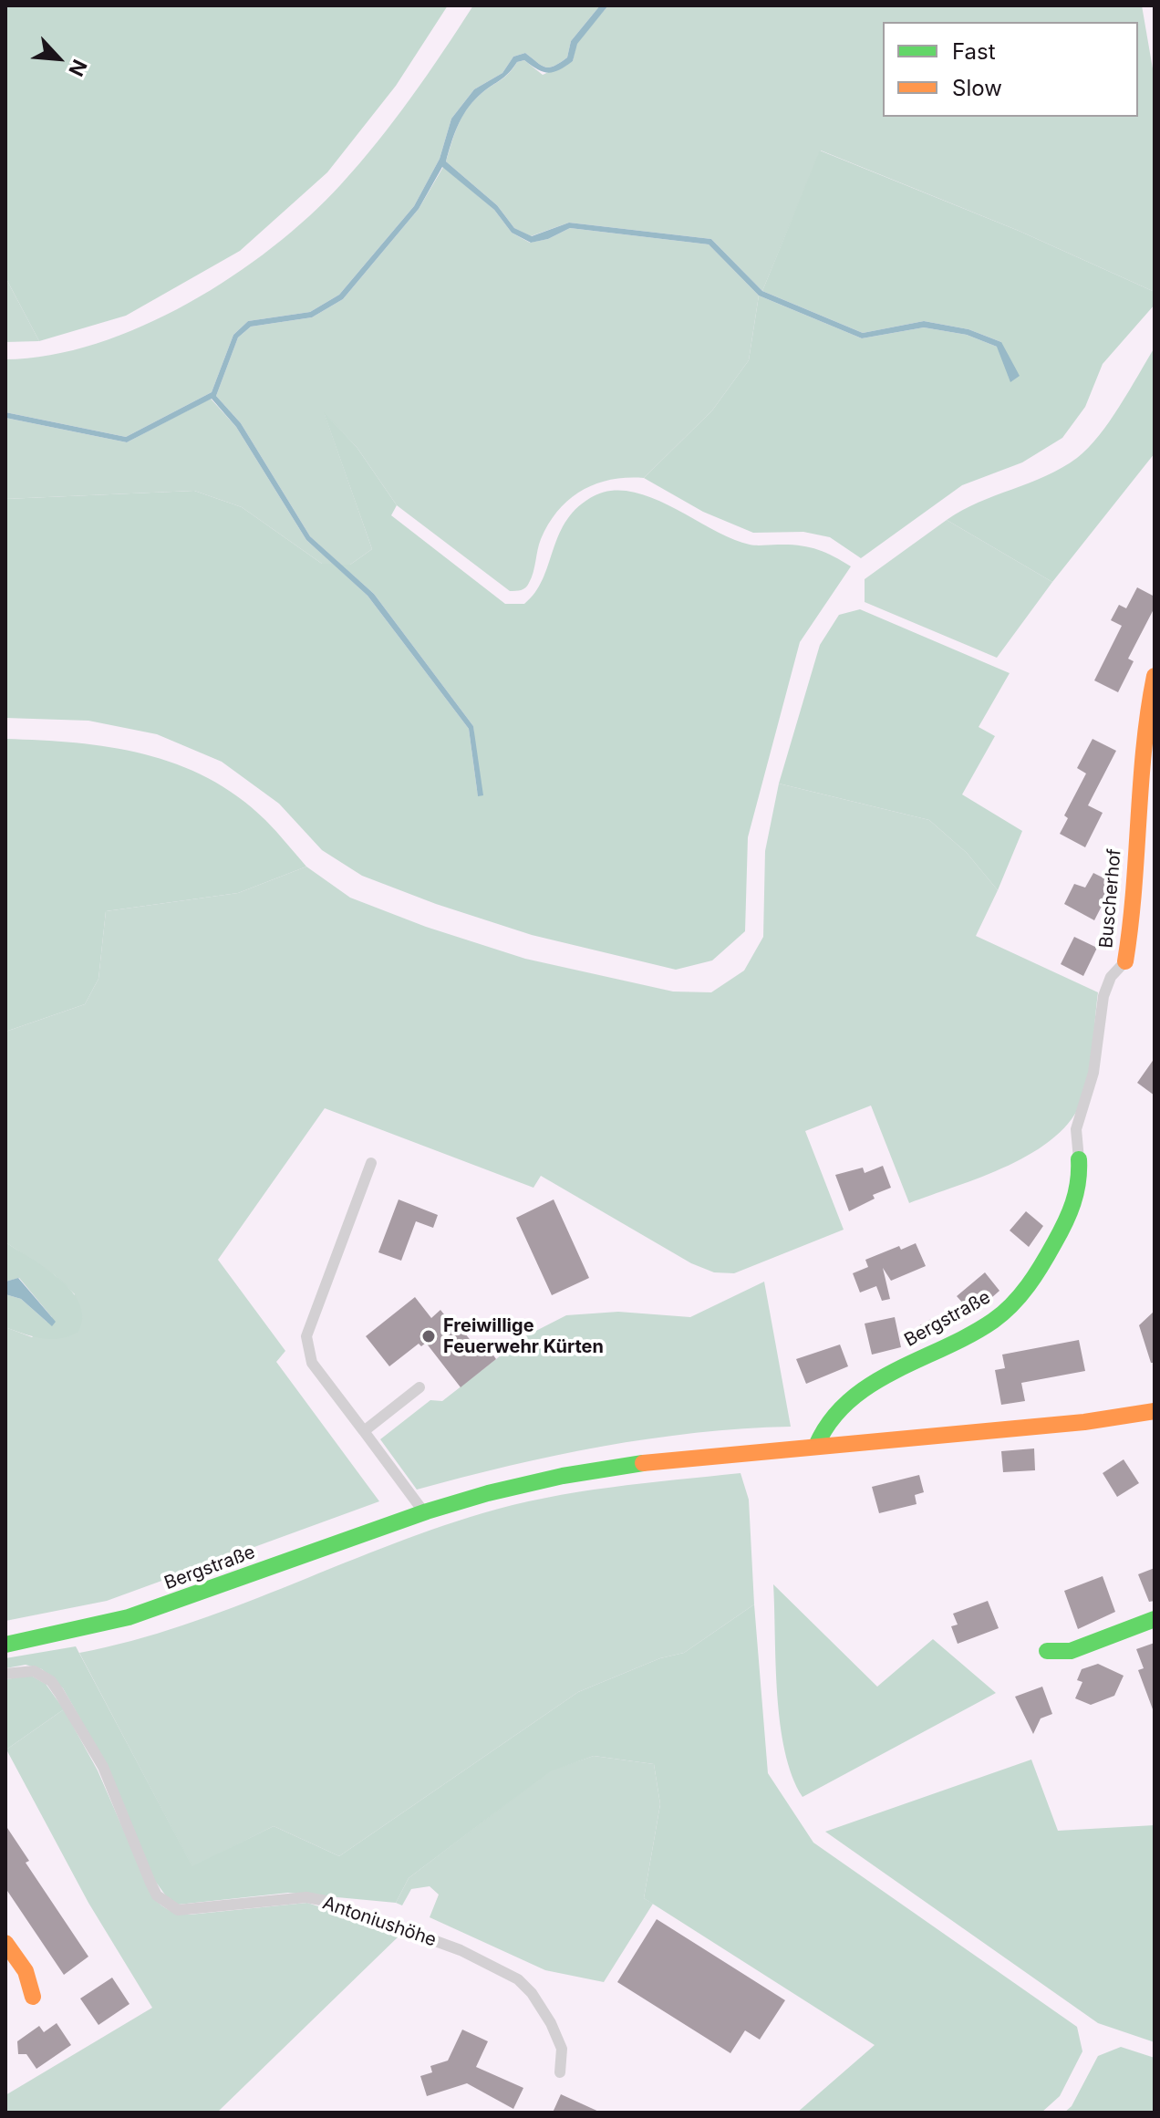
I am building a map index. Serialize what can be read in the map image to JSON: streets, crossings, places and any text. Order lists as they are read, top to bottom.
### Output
{
  "streets": {
    "main road": ["Buscherhof", "Bergstraße"],
    "lane": ["Antoniushöhe"]
  },
  "crossings": [
    ["Buscherhof", "Bergstraße"]
  ],
  "places": ["Freiwillige Feuerwehr Kürten"],
  "legend": ["Fast", "Slow"],
  "north": "bottom right"
}
